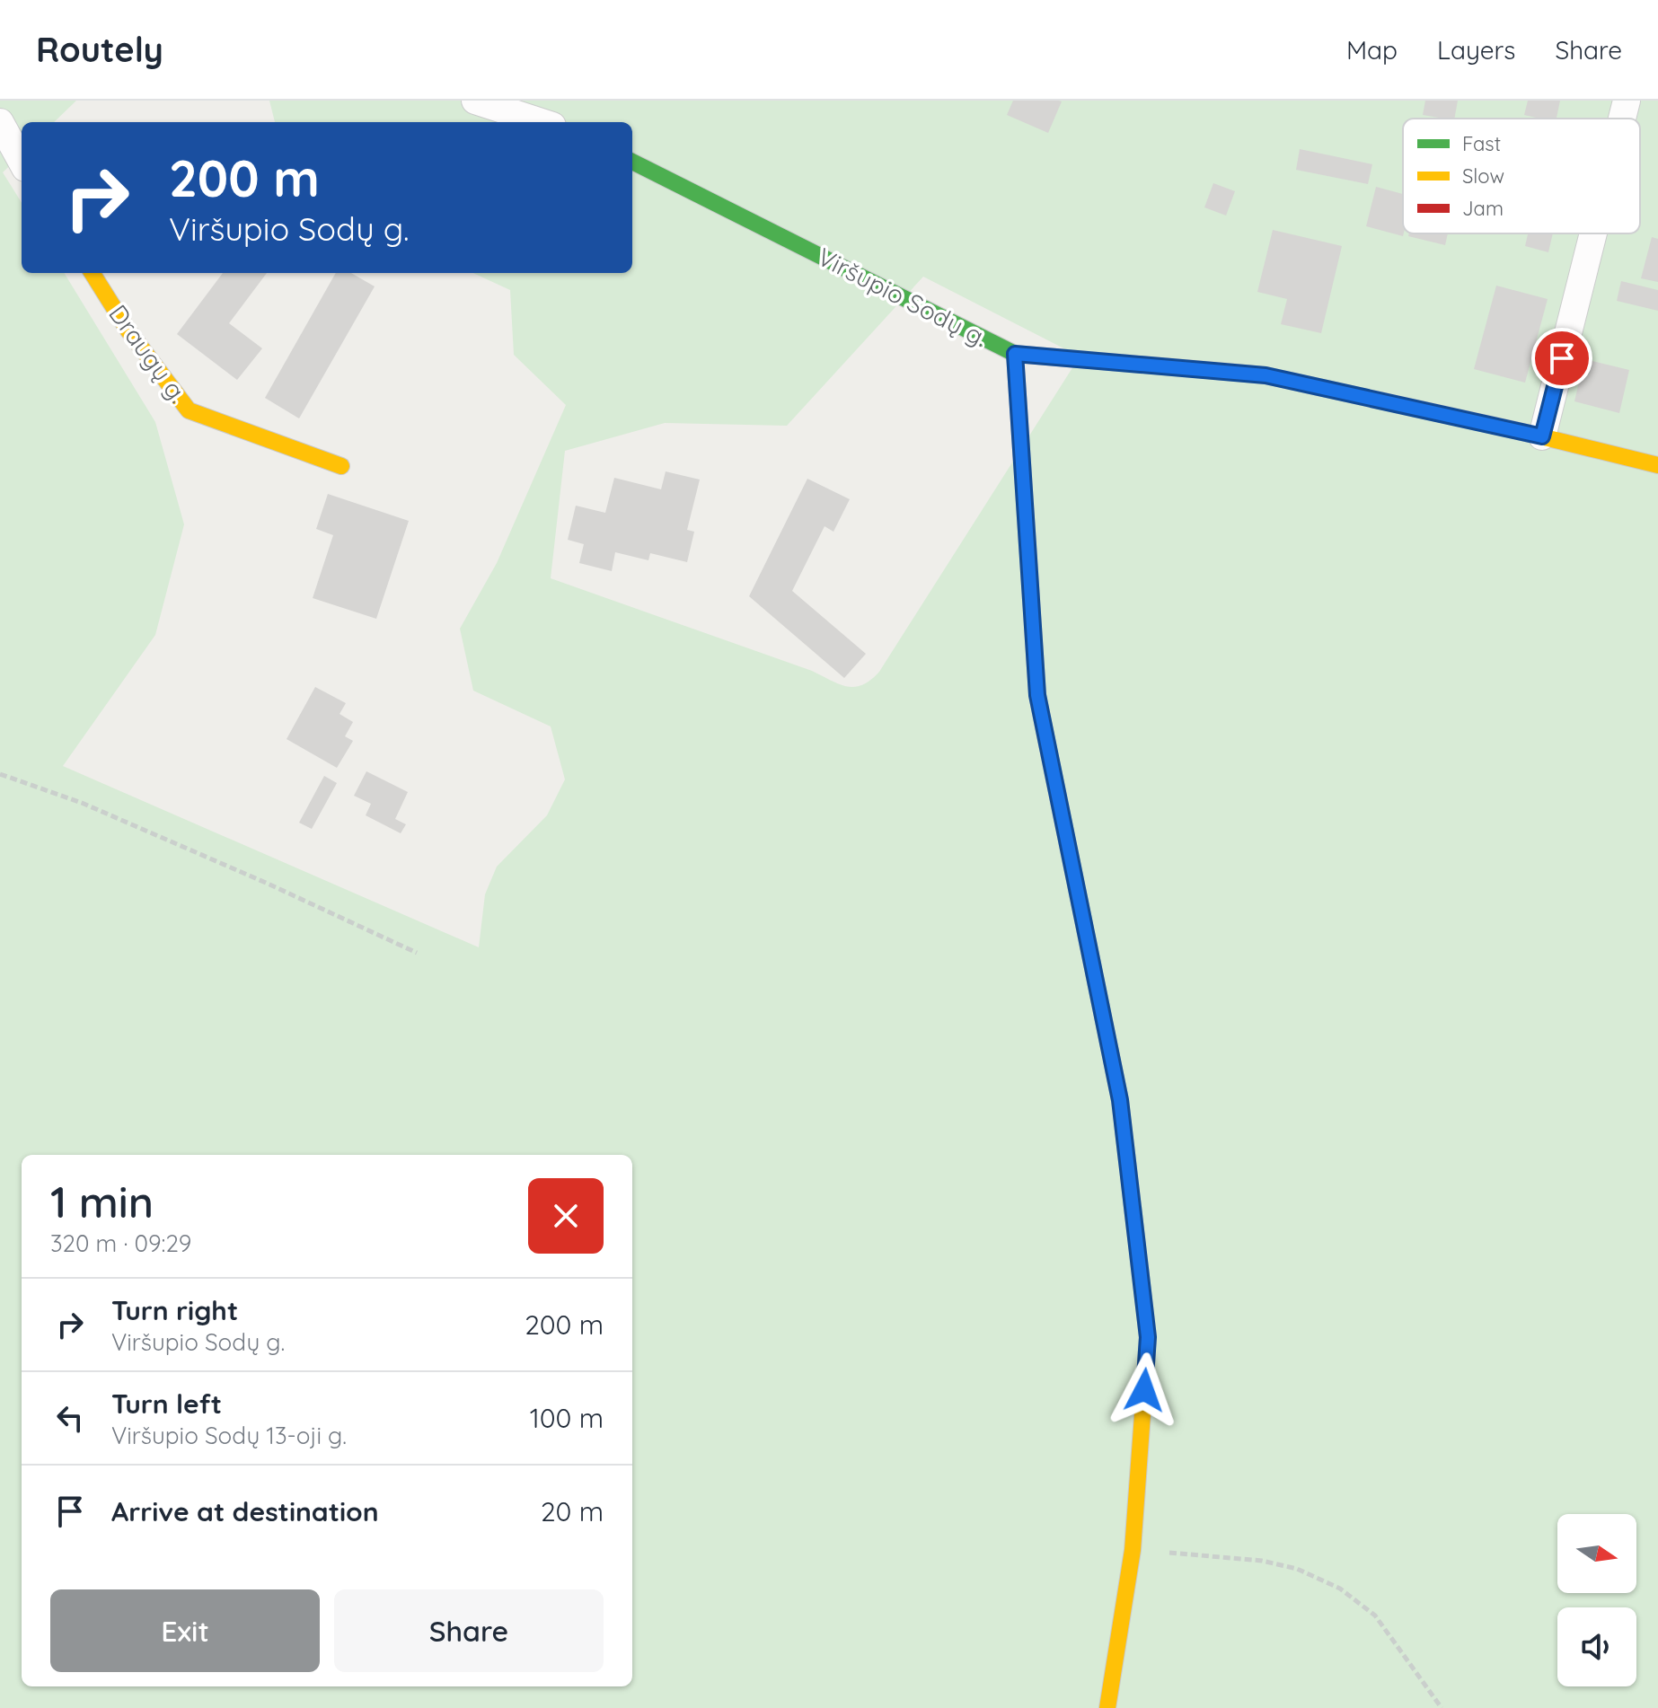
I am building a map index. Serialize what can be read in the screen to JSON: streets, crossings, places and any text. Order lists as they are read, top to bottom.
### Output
{
  "streets": {
    "street": ["Viršupio Sodų g.", "Draugų g."]
  },
  "legend": ["Fast", "Slow", "Jam"],
  "north": "right",
  "page": {
    "header": "Routely",
    "nav": ["Map", "Layers", "Share"],
    "turn": ["200 m", "Viršupio Sodų g."],
    "heading": ["1 min", "320 m · 09:29"],
    "list": [
      {
        "name": "Turn right",
        "note": "Viršupio Sodų g.",
        "value": "200 m"
      },
      {
        "name": "Turn left",
        "note": "Viršupio Sodų 13-oji g.",
        "value": "100 m"
      },
      {
        "name": "Arrive at destination",
        "value": "20 m"
      }
    ],
    "buttons": ["Exit", "Share"]
  }
}
